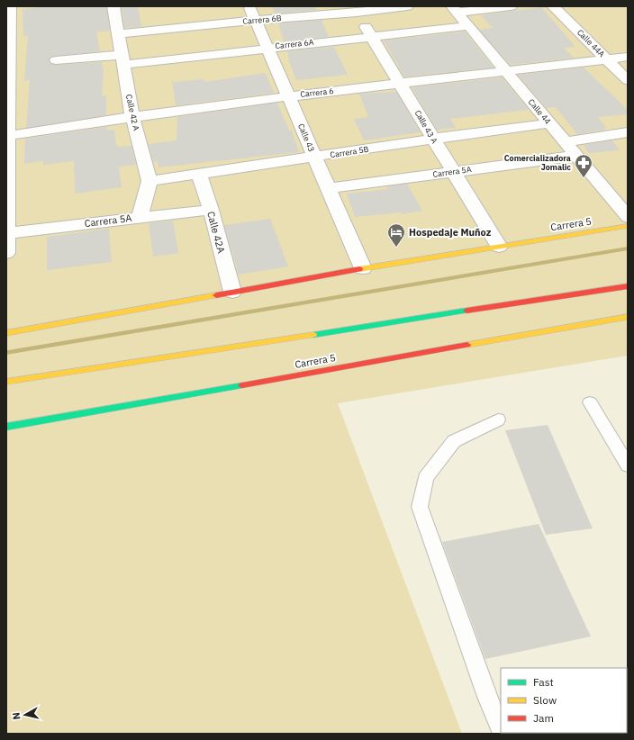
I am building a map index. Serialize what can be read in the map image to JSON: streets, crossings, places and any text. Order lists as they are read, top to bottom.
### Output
{
  "streets": {
    "main road": ["Carrera 5"],
    "street": [
      "Carrera 6B",
      "Calle 44A",
      "Carrera 6A",
      "Carrera 6",
      "Calle 44",
      "Calle 42 A",
      "Calle 43 A",
      "Calle 43",
      "Carrera 5B",
      "Carrera 5A",
      "Calle 42A"
    ]
  },
  "crossings": [
    ["Carrera 6B", "Calle 42 A"],
    ["Carrera 6B", "Calle 43 A"],
    ["Carrera 6B", "Calle 43"],
    ["Calle 44A", "Carrera 6"],
    ["Carrera 6A", "Calle 44"],
    ["Carrera 6A", "Calle 42 A"],
    ["Carrera 6A", "Calle 43 A"],
    ["Carrera 6A", "Calle 43"],
    ["Carrera 6", "Calle 44"],
    ["Carrera 6", "Calle 42 A"],
    ["Carrera 6", "Calle 43 A"],
    ["Carrera 6", "Calle 43"],
    ["Calle 44", "Carrera 5B"],
    ["Calle 44", "Carrera 5A"],
    ["Calle 42 A", "Carrera 5B"],
    ["Calle 43 A", "Carrera 5B"],
    ["Calle 43 A", "Carrera 5A"],
    ["Calle 43 A", "Carrera 5"],
    ["Calle 43", "Carrera 5B"],
    ["Calle 43", "Carrera 5A"],
    ["Calle 43", "Carrera 5"],
    ["Carrera 5B", "Calle 42A"],
    ["Carrera 5A", "Calle 42A"],
    ["Carrera 5", "Calle 42A"]
  ],
  "places": {
    "pharmacy": ["Comercializadora Jomalic"],
    "hotel": ["Hospedaje Muñoz"]
  },
  "legend": ["Fast", "Slow", "Jam"],
  "north": "left"
}
